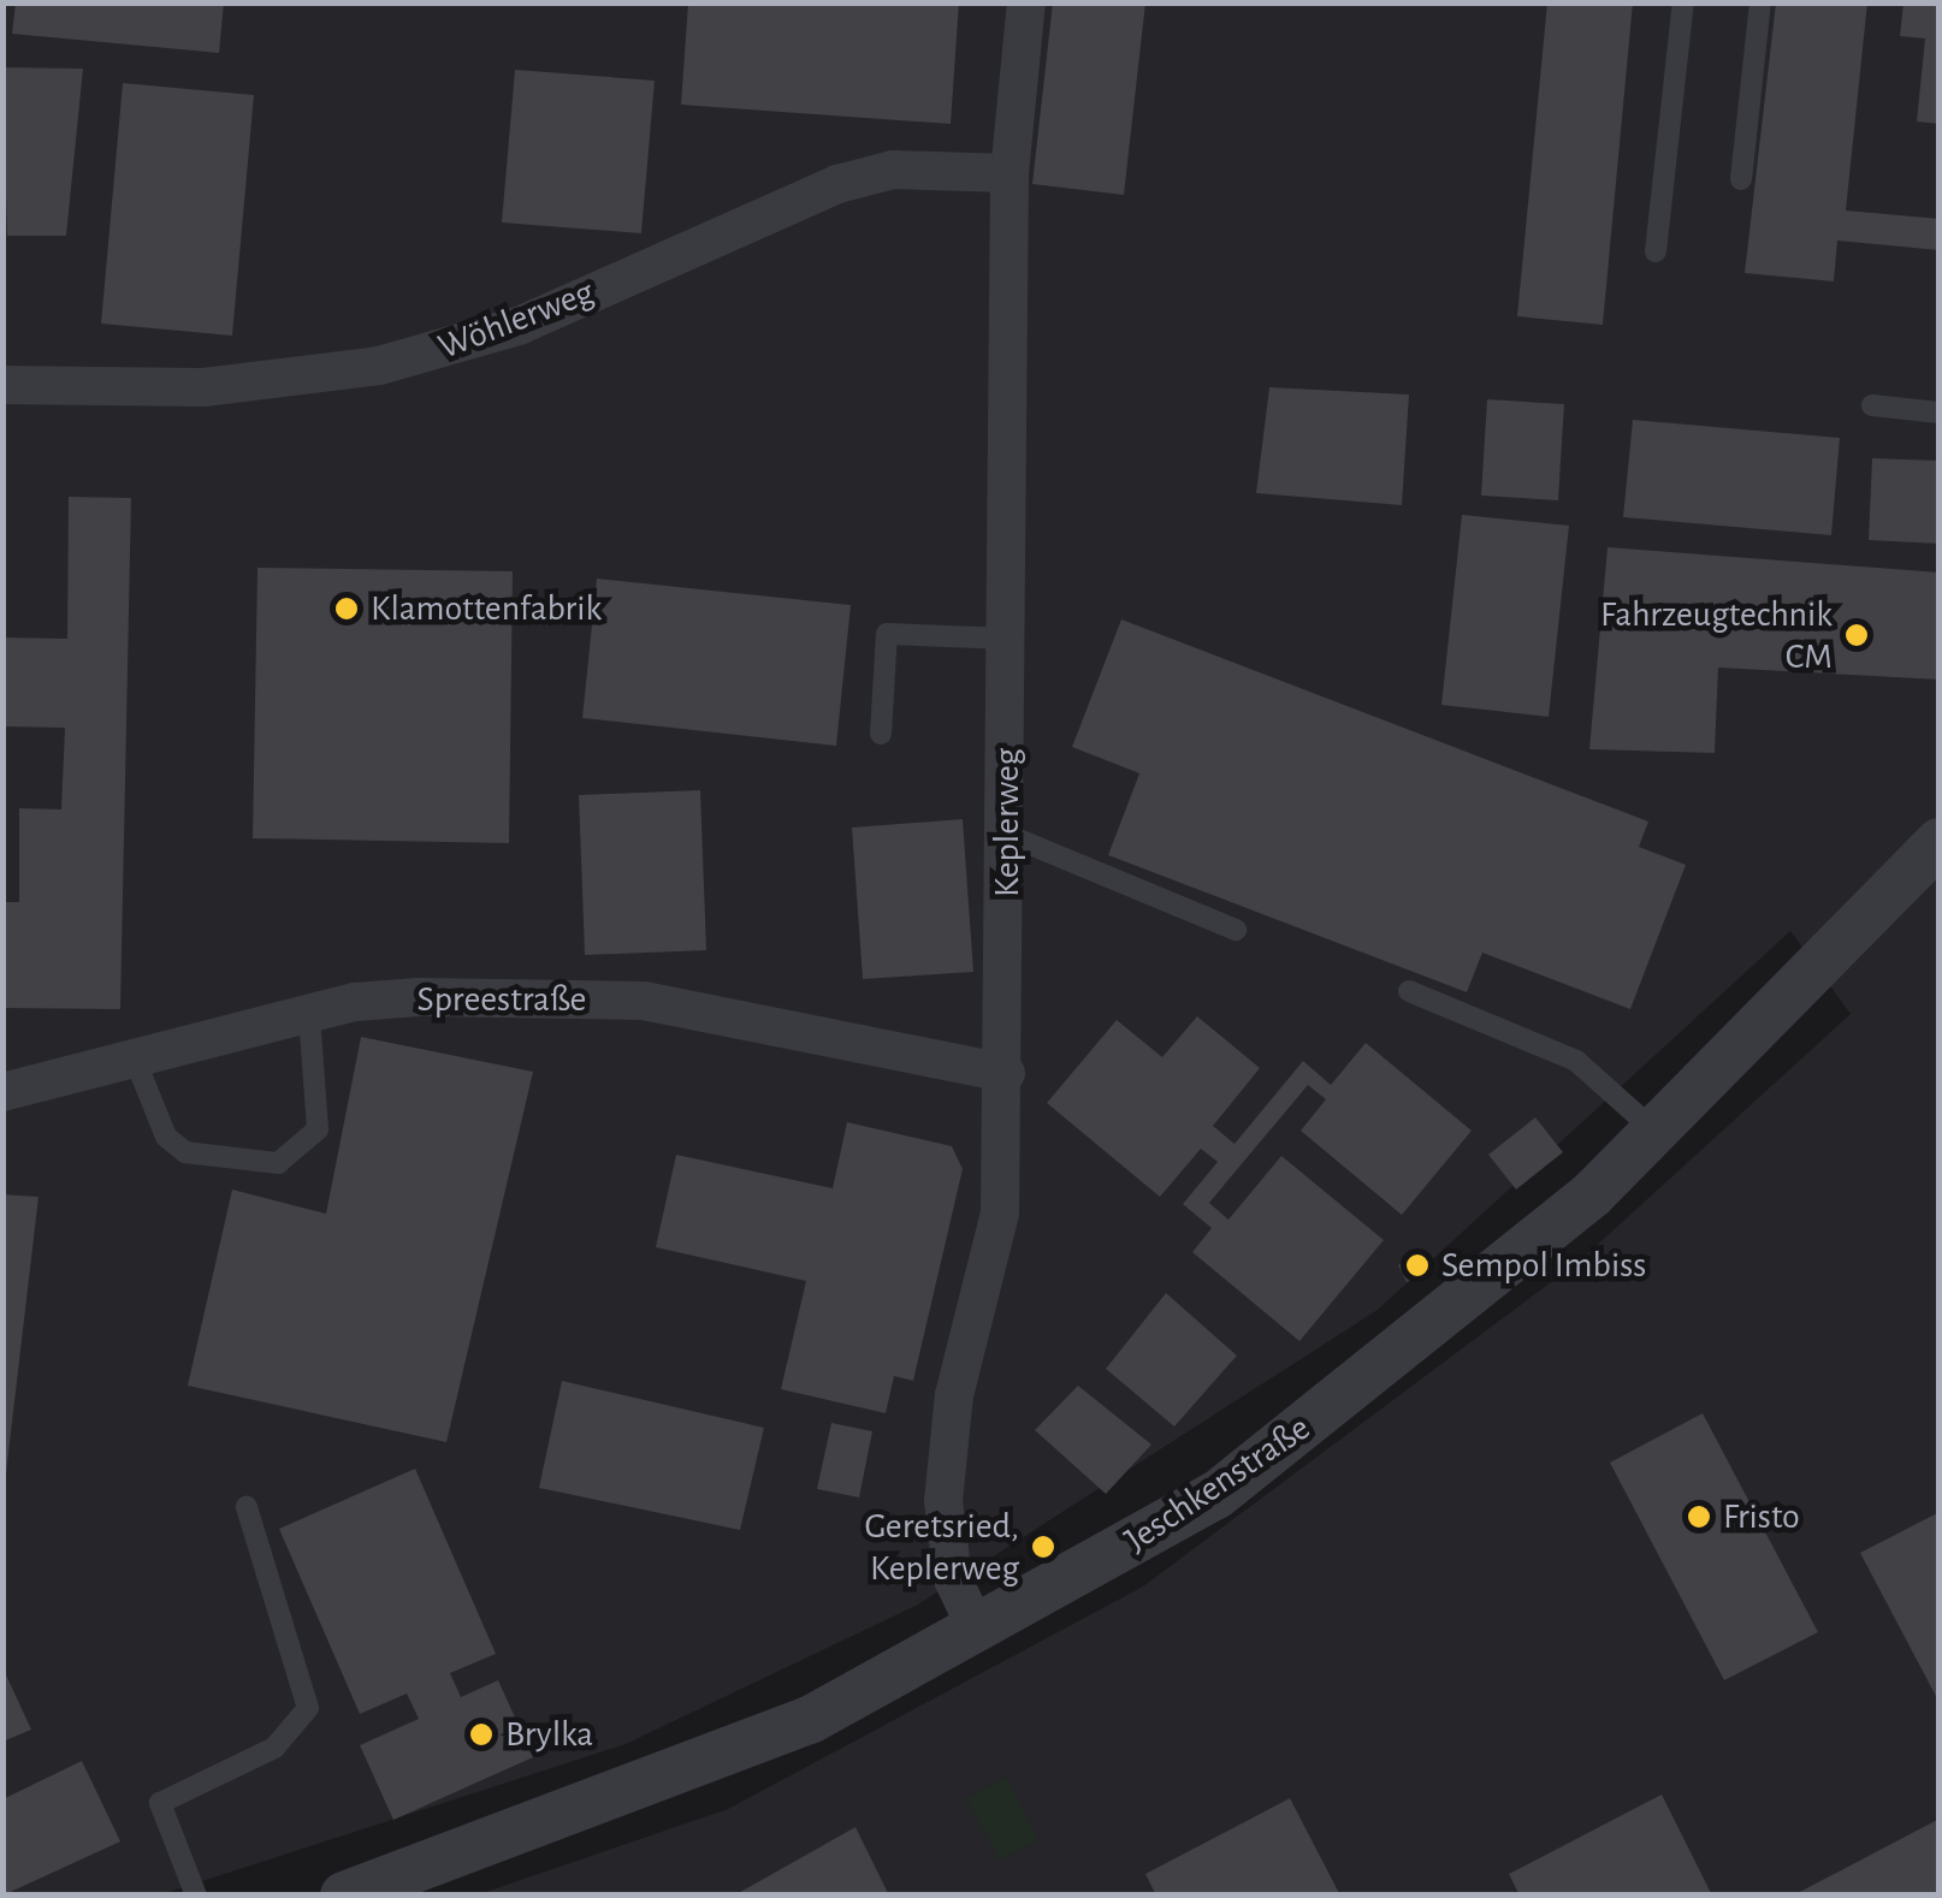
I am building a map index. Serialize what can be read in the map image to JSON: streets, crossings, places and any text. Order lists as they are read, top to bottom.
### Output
{
  "streets": {
    "street": [
      "Wöhlerweg",
      "Keplerweg",
      "Spreestraße",
      "Jeschkenstraße"
    ]
  },
  "crossings": [
    ["Wöhlerweg", "Keplerweg"],
    ["Keplerweg", "Spreestraße"],
    ["Keplerweg", "Jeschkenstraße"]
  ],
  "places": [
    "Klamottenfabrik",
    "Fahrzeugtechnik CM",
    "Sempol Imbiss",
    "Fristo",
    "Geretsried, Keplerweg",
    "Brylka"
  ]
}
